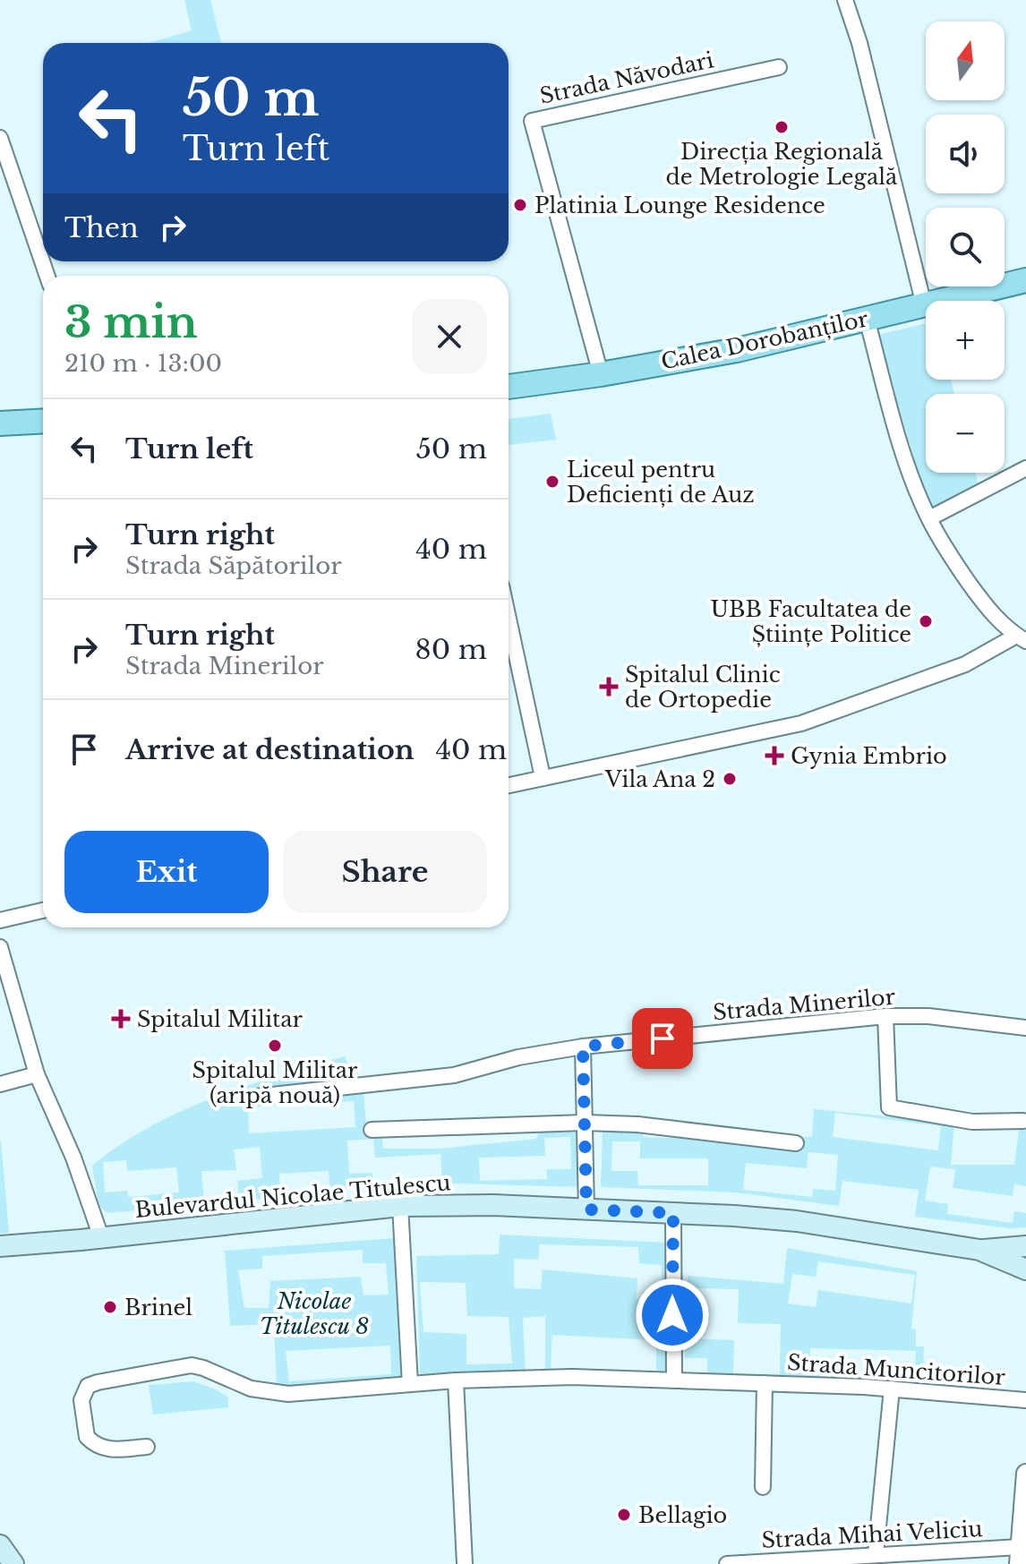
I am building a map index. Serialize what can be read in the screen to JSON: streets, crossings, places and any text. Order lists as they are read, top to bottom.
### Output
{
  "streets": {
    "main road": ["Calea Dorobanților", "Bulevardul Nicolae Titulescu"],
    "street": [
      "Strada Năvodari",
      "Strada Minerilor",
      "Strada Muncitorilor",
      "Strada Mihai Veliciu"
    ]
  },
  "crossings": [
    ["Strada Năvodari", "Calea Dorobanților"]
  ],
  "parks": ["Nicolae Titulescu 8"],
  "places": {
    "other": [
      "Direcția Regională de Metrologie Legală",
      "Platinia Lounge Residence",
      "Liceul pentru Deficienți de Auz",
      "UBB Facultatea de Științe Politice",
      "Vila Ana 2",
      "Spitalul Militar (aripă nouă)",
      "Brinel",
      "Bellagio"
    ],
    "health": ["Spitalul Clinic de Ortopedie", "Gynia Embrio", "Spitalul Militar"]
  },
  "north": "top",
  "page": {
    "map_buttons": ["+", "−"],
    "turn": ["50 m", "Turn left"],
    "then": "Then",
    "heading": ["3 min", "210 m · 13:00"],
    "list": [
      {
        "name": "Turn left",
        "value": "50 m"
      },
      {
        "name": "Turn right",
        "note": "Strada Săpătorilor",
        "value": "40 m"
      },
      {
        "name": "Turn right",
        "note": "Strada Minerilor",
        "value": "80 m"
      },
      {
        "name": "Arrive at destination",
        "value": "40 m"
      }
    ],
    "buttons": ["Exit", "Share"]
  }
}
